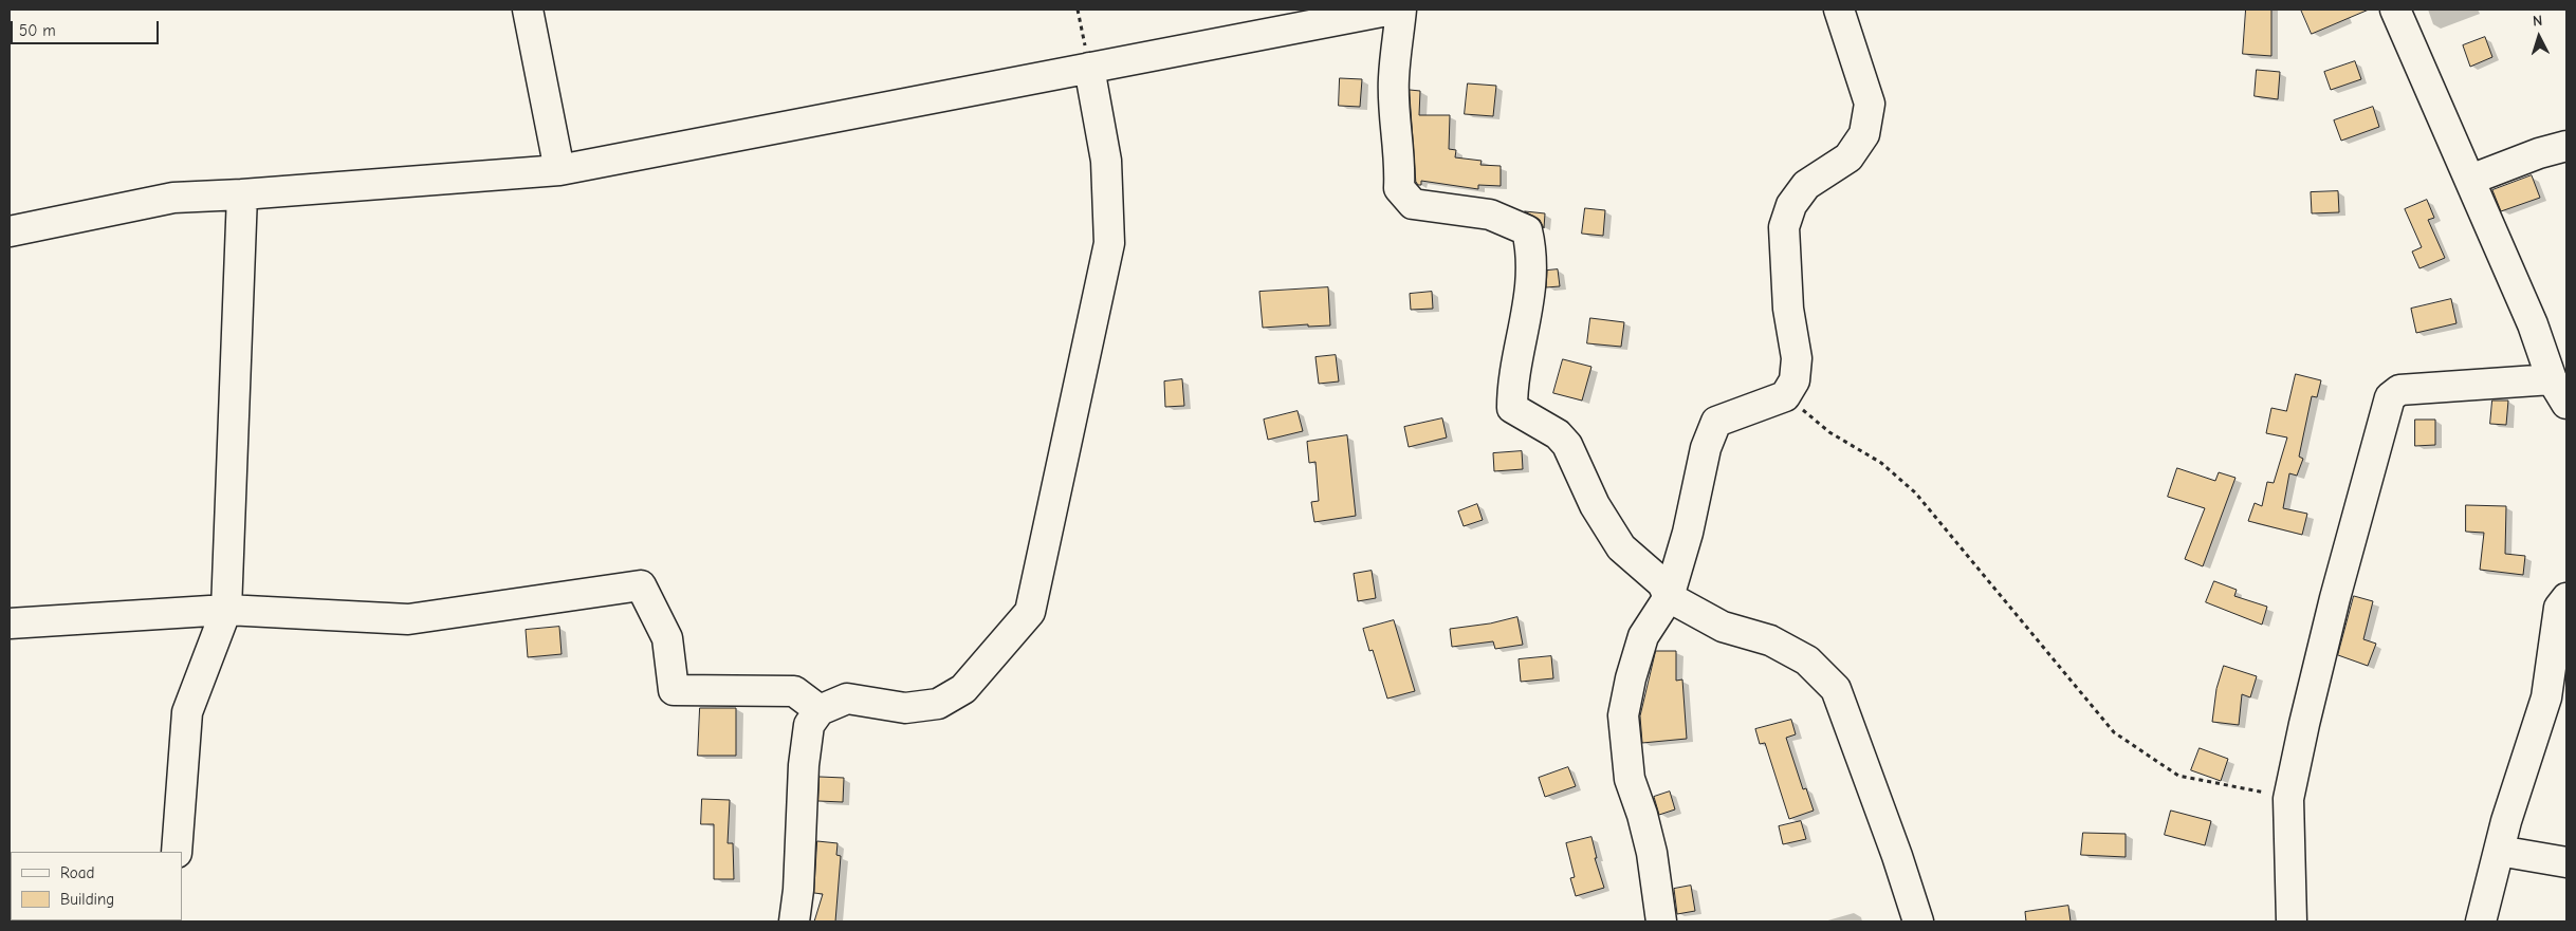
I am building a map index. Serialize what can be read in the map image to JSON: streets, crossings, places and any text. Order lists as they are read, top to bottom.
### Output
{
  "legend": ["Road", "Building"],
  "scale_bar": "50 m",
  "north": "top"
}
